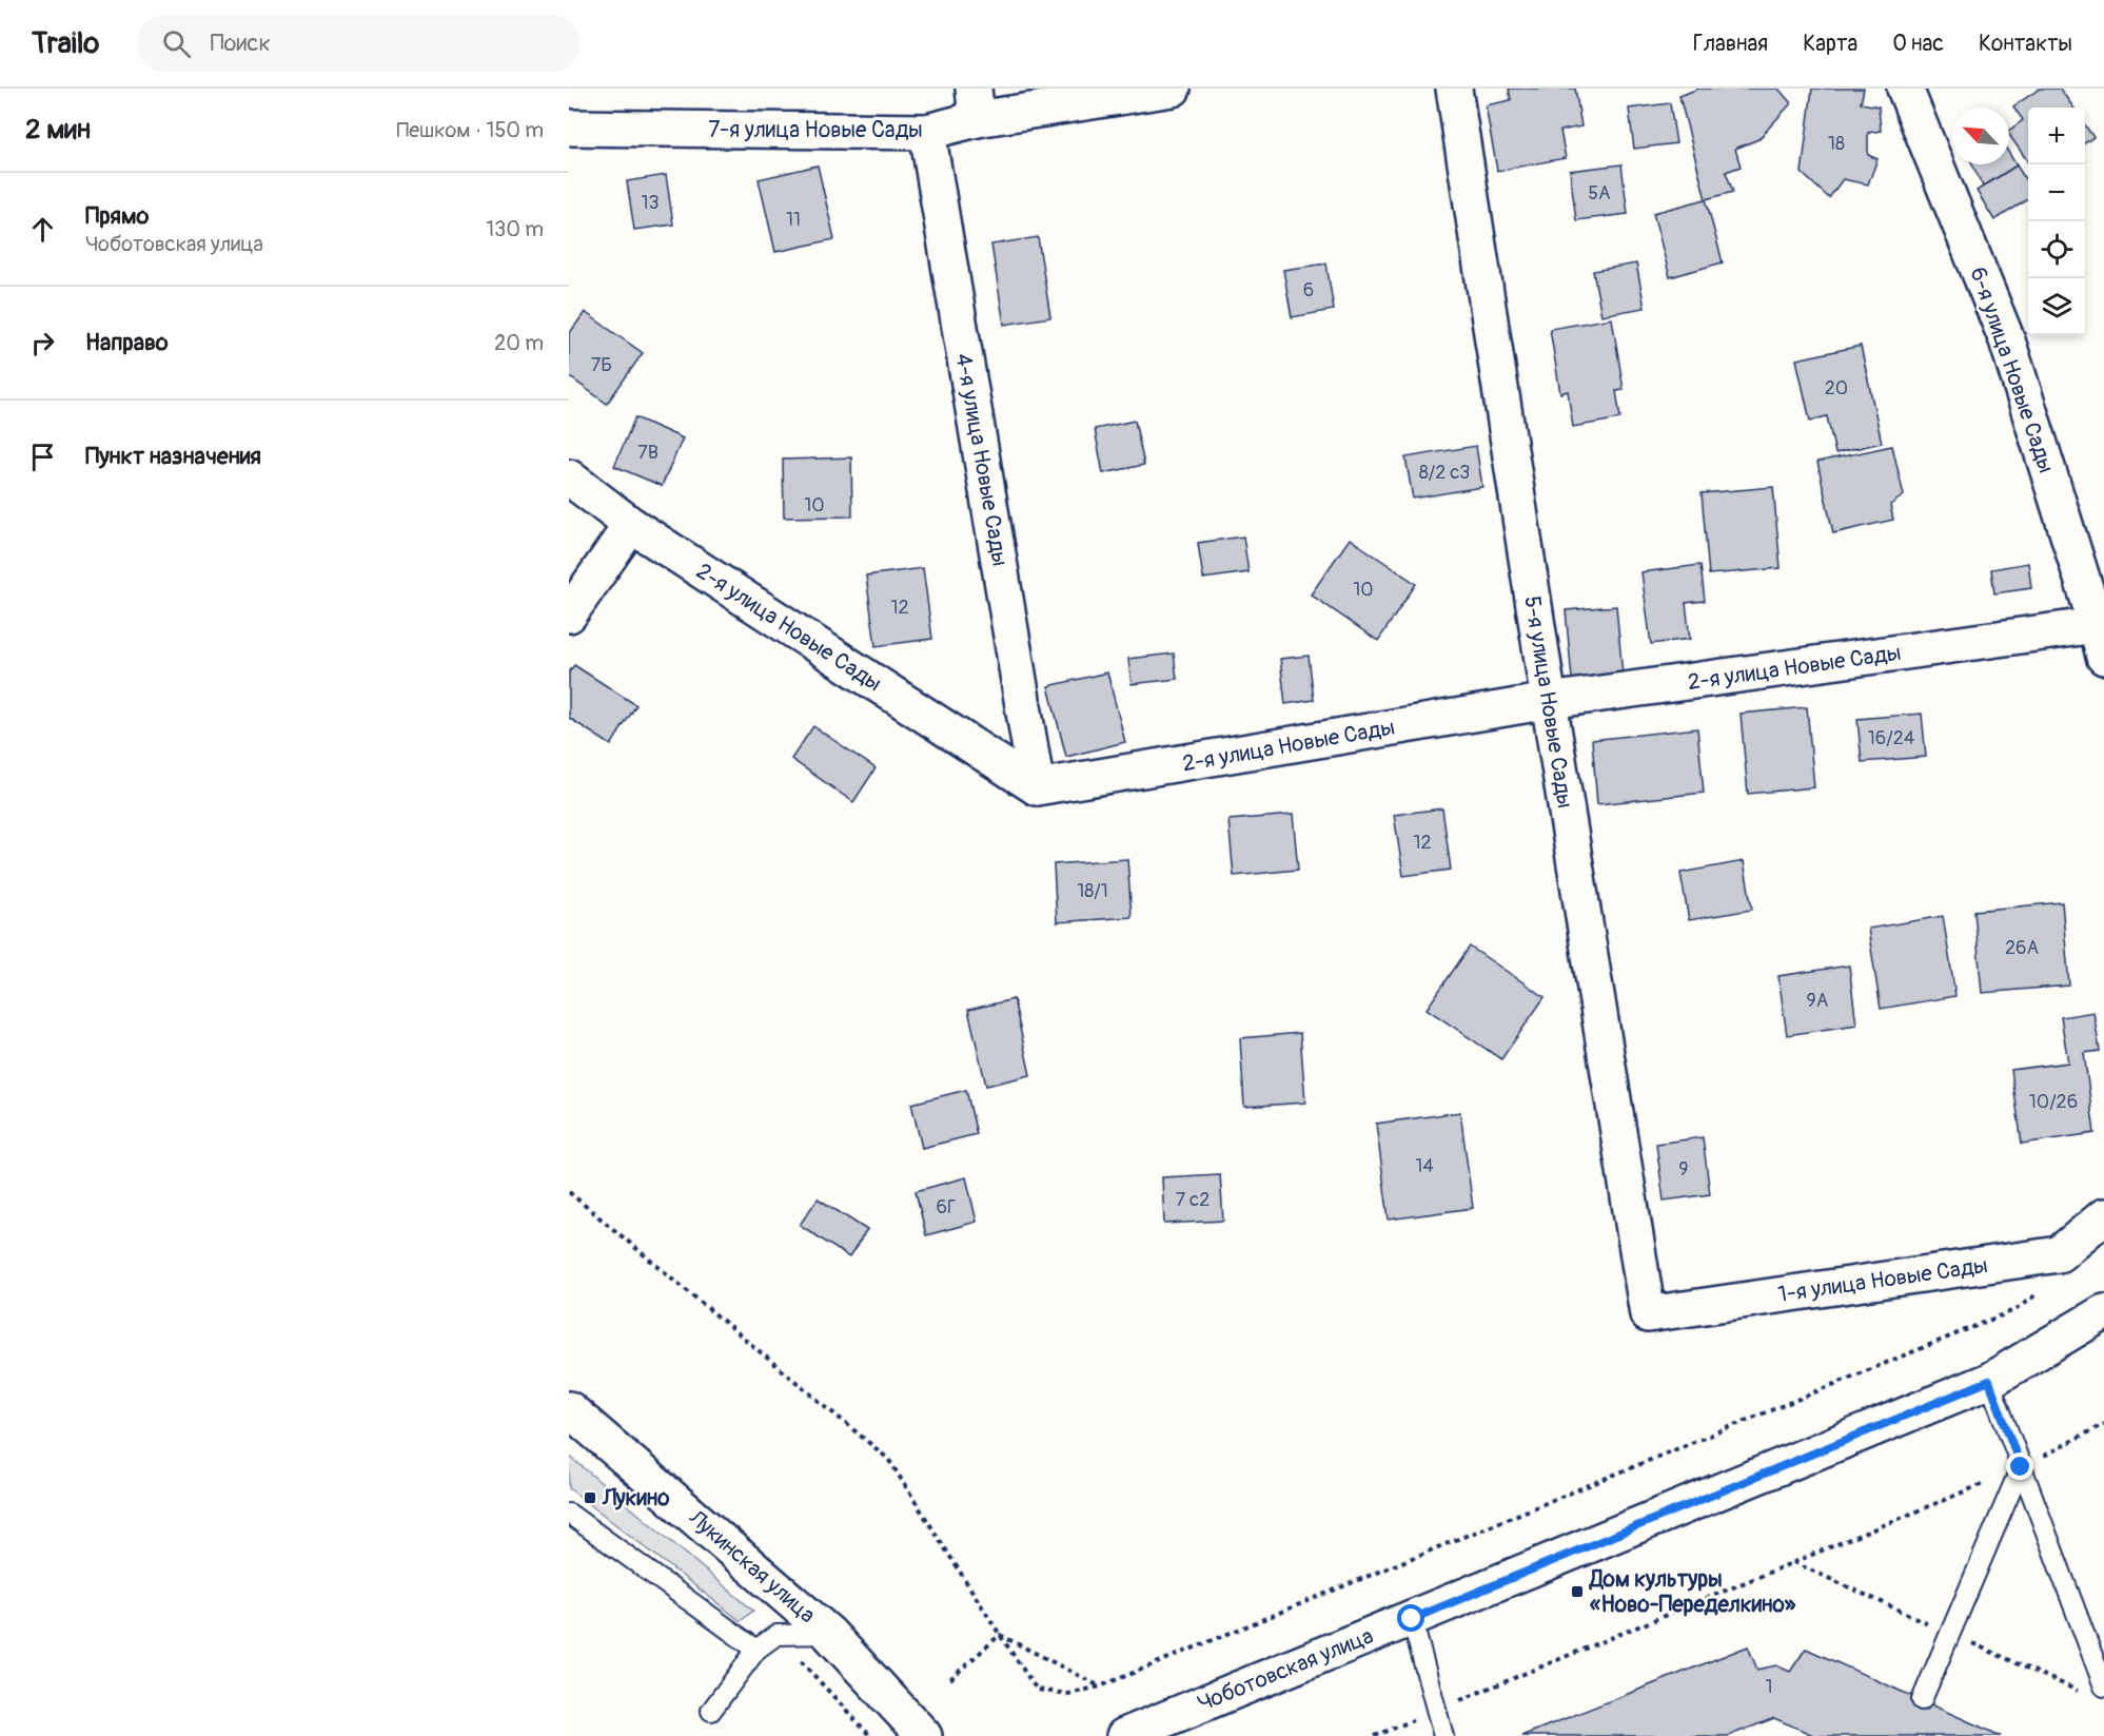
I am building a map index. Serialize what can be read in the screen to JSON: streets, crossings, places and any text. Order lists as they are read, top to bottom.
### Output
{
  "streets": {
    "street": [
      "7-я улица Новые Сады",
      "6-я улица Новые Сады",
      "4-я улица Новые Сады",
      "2-я улица Новые Сады",
      "5-я улица Новые Сады",
      "1-я улица Новые Сады",
      "Лукинская улица",
      "Чоботовская улица"
    ]
  },
  "crossings": [
    ["7-я улица Новые Сады", "4-я улица Новые Сады"],
    ["6-я улица Новые Сады", "2-я улица Новые Сады"],
    ["4-я улица Новые Сады", "2-я улица Новые Сады"],
    ["2-я улица Новые Сады", "5-я улица Новые Сады"],
    ["5-я улица Новые Сады", "1-я улица Новые Сады"]
  ],
  "places": {
    "transit": ["Лукино", "Дом культуры «Ново-Переделкино»"]
  },
  "house_numbers": [
    "18",
    "5А",
    "13",
    "11",
    "6",
    "7Б",
    "20",
    "7В",
    "8/2 с3",
    "10",
    "10",
    "12",
    "16/24",
    "12",
    "18/1",
    "26А",
    "9А",
    "10/26",
    "14",
    "9",
    "7 с2",
    "6Г",
    "1"
  ],
  "north": "top left",
  "page": {
    "header": "Trailo",
    "search": "Поиск",
    "nav": [
      "Главная",
      "Карта",
      "О нас",
      "Контакты"
    ],
    "heading": ["2 мин", "Пешком · 150 m"],
    "map_buttons": ["+", "−"],
    "list": [
      ["Прямо", "Чоботовская улица", "130 m"],
      ["Направо", "20 m"],
      "Пункт назначения"
    ]
  }
}
